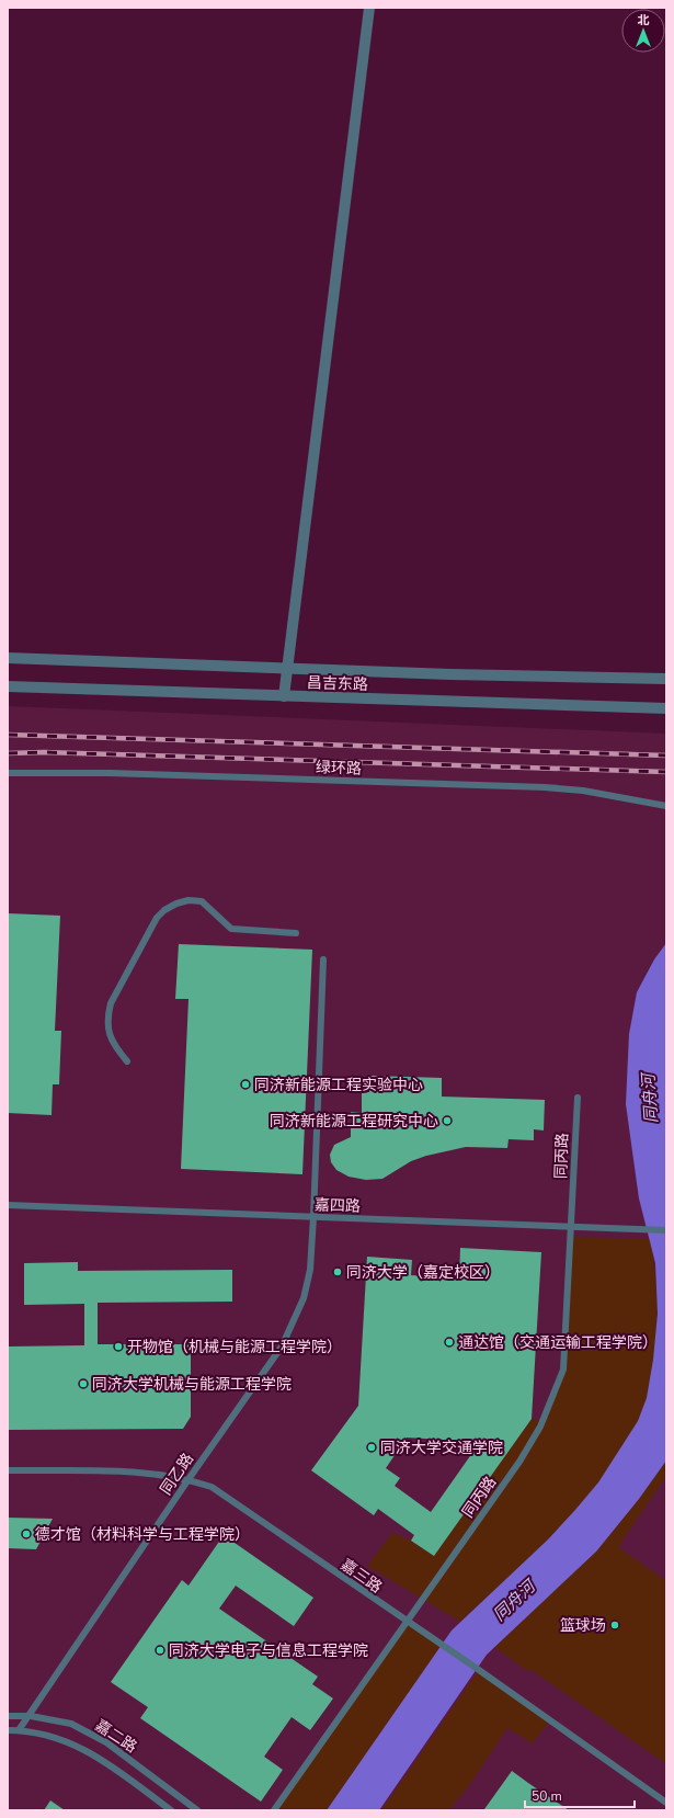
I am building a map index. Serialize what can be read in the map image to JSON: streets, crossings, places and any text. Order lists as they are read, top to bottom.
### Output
{
  "streets": {
    "street": ["昌吉东路"],
    "lane": [
      "绿环路",
      "同丙路",
      "嘉四路",
      "同乙路",
      "嘉三路",
      "嘉二路"
    ]
  },
  "crossings": [
    ["同丙路", "嘉四路"],
    ["同丙路", "嘉三路"],
    ["嘉四路", "同乙路"],
    ["同乙路", "嘉三路"],
    ["同乙路", "嘉二路"]
  ],
  "water": ["同舟河"],
  "places": [
    "同济新能源工程实验中心",
    "同济新能源工程研究中心",
    "同济大学（嘉定校区）",
    "通达馆（交通运输工程学院）",
    "开物馆（机械与能源工程学院）",
    "同济大学机械与能源工程学院",
    "同济大学交通学院",
    "德才馆（材料科学与工程学院）",
    "篮球场",
    "同济大学电子与信息工程学院"
  ],
  "scale_bar": "50 m",
  "north": "top"
}
